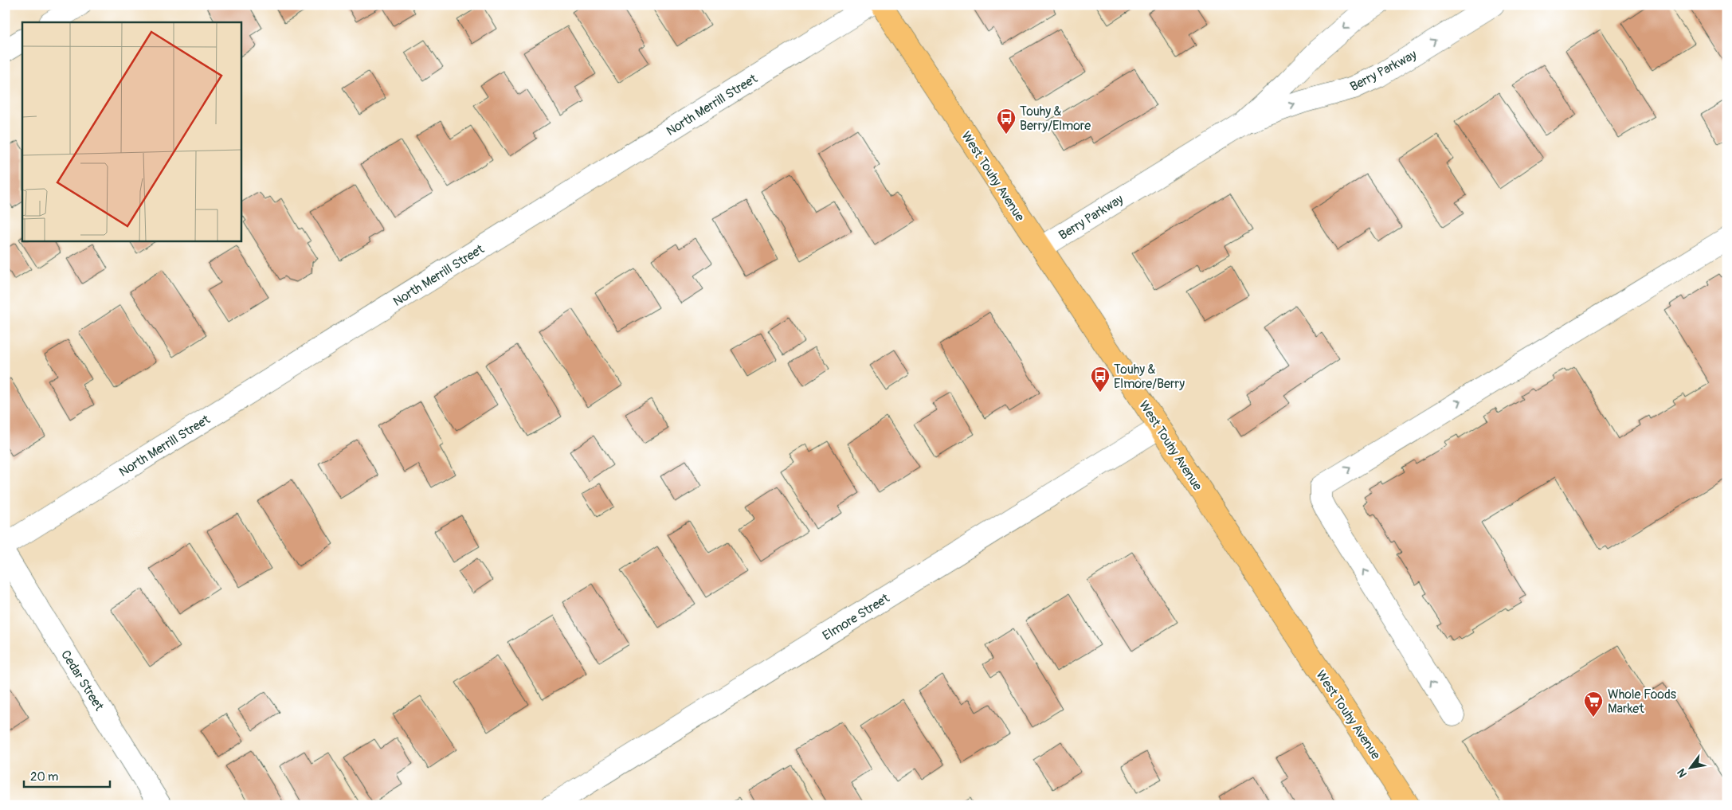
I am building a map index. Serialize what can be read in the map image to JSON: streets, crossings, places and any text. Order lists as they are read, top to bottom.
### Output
{
  "streets": {
    "main road": ["West Touhy Avenue"],
    "street": [
      "Berry Parkway",
      "North Merrill Street",
      "Elmore Street",
      "Cedar Street"
    ]
  },
  "crossings": [
    ["Berry Parkway", "West Touhy Avenue"],
    ["West Touhy Avenue", "Elmore Street"]
  ],
  "places": {
    "bus stop": ["Touhy & Berry/Elmore", "Touhy & Elmore/Berry"],
    "supermarket": ["Whole Foods Market"]
  },
  "scale_bar": "20 m",
  "north": "bottom left"
}
